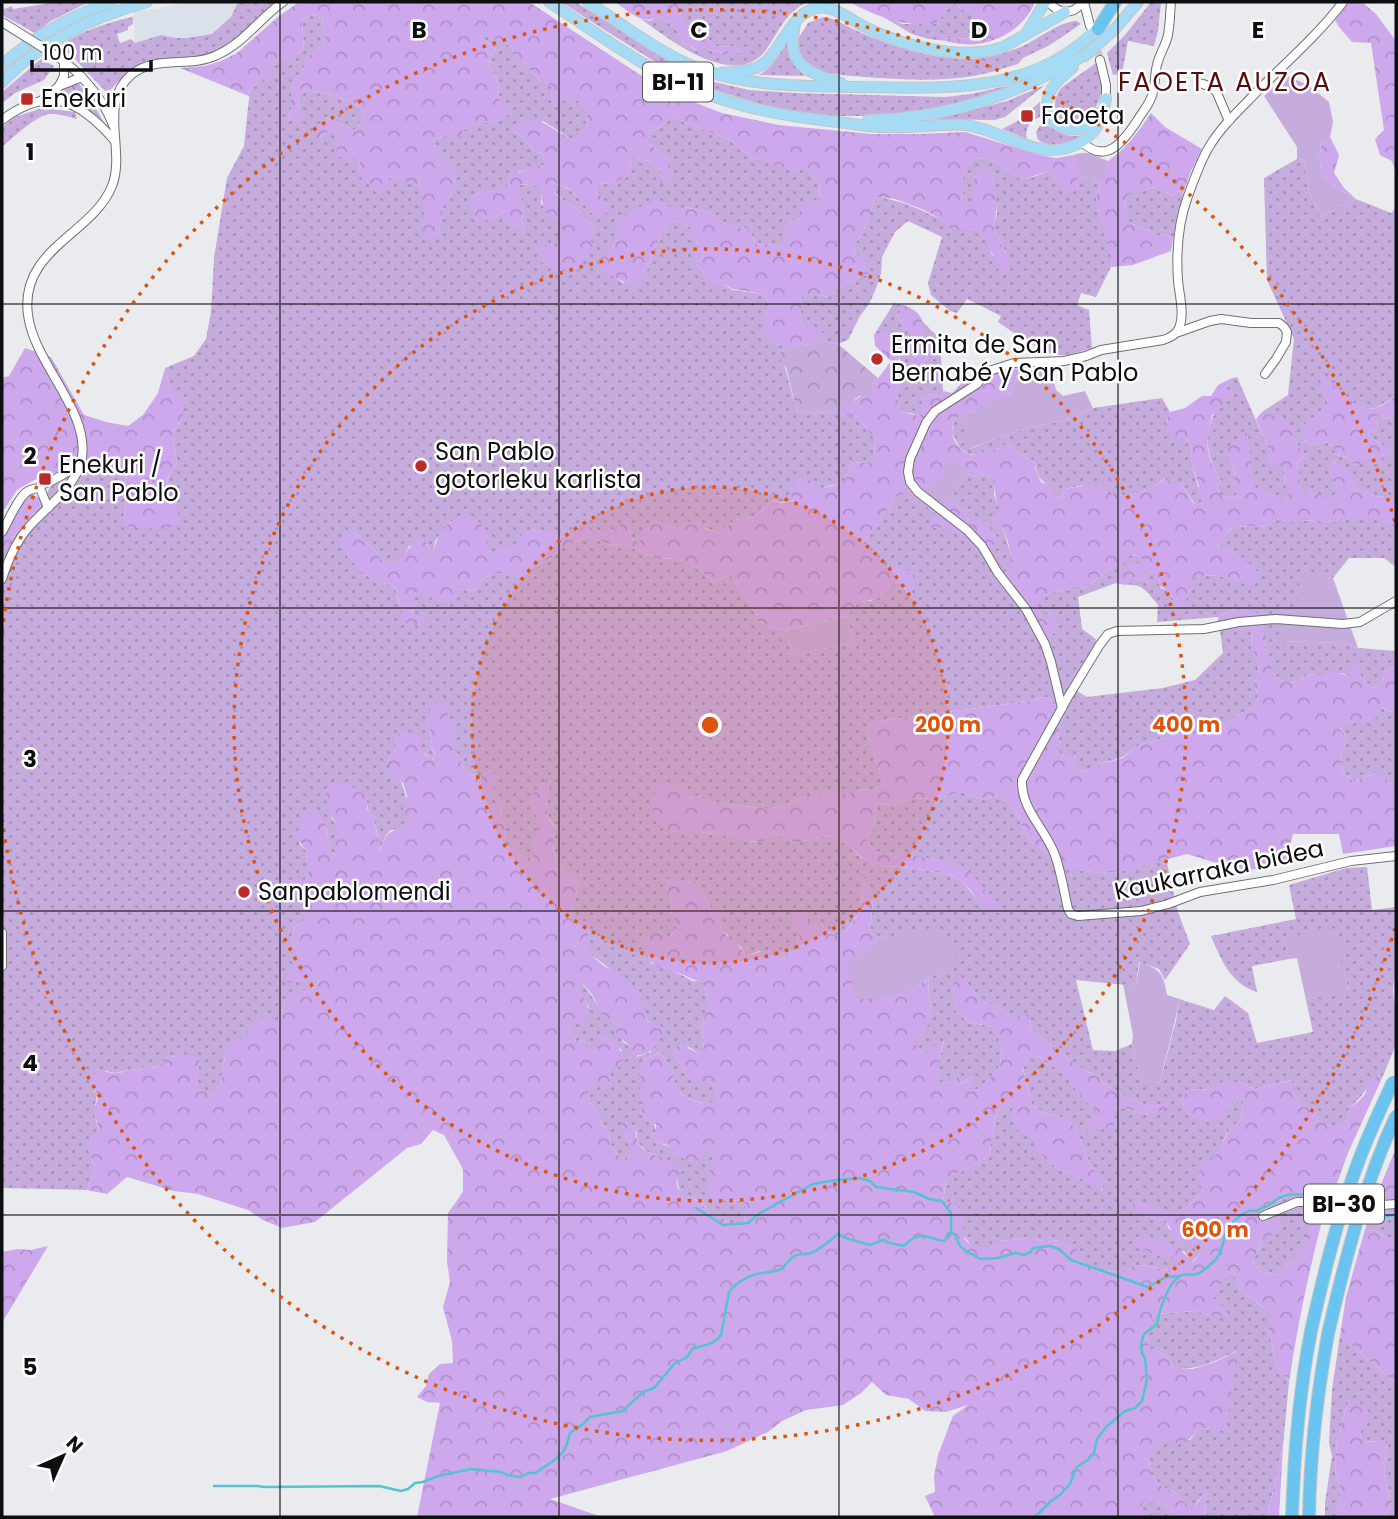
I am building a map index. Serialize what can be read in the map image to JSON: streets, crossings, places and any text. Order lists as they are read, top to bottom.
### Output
{
  "streets": {
    "highway": ["BI-30"],
    "main road": ["BI-11"],
    "street": ["Kaukarraka bidea"]
  },
  "districts": ["FAOETA AUZOA"],
  "places": {
    "transit": ["Enekuri", "Faoeta", "Enekuri / San Pablo"],
    "other": ["Ermita de San Bernabé y San Pablo", "San Pablo gotorleku karlista", "Sanpablomendi"]
  },
  "scale_bar": "100 m",
  "north": "top right",
  "grid": {
    "columns": [
      "B",
      "C",
      "D",
      "E"
    ],
    "rows": [
      "1",
      "2",
      "3",
      "4",
      "5"
    ]
  },
  "rings": ["200 m", "400 m", "600 m"]
}
